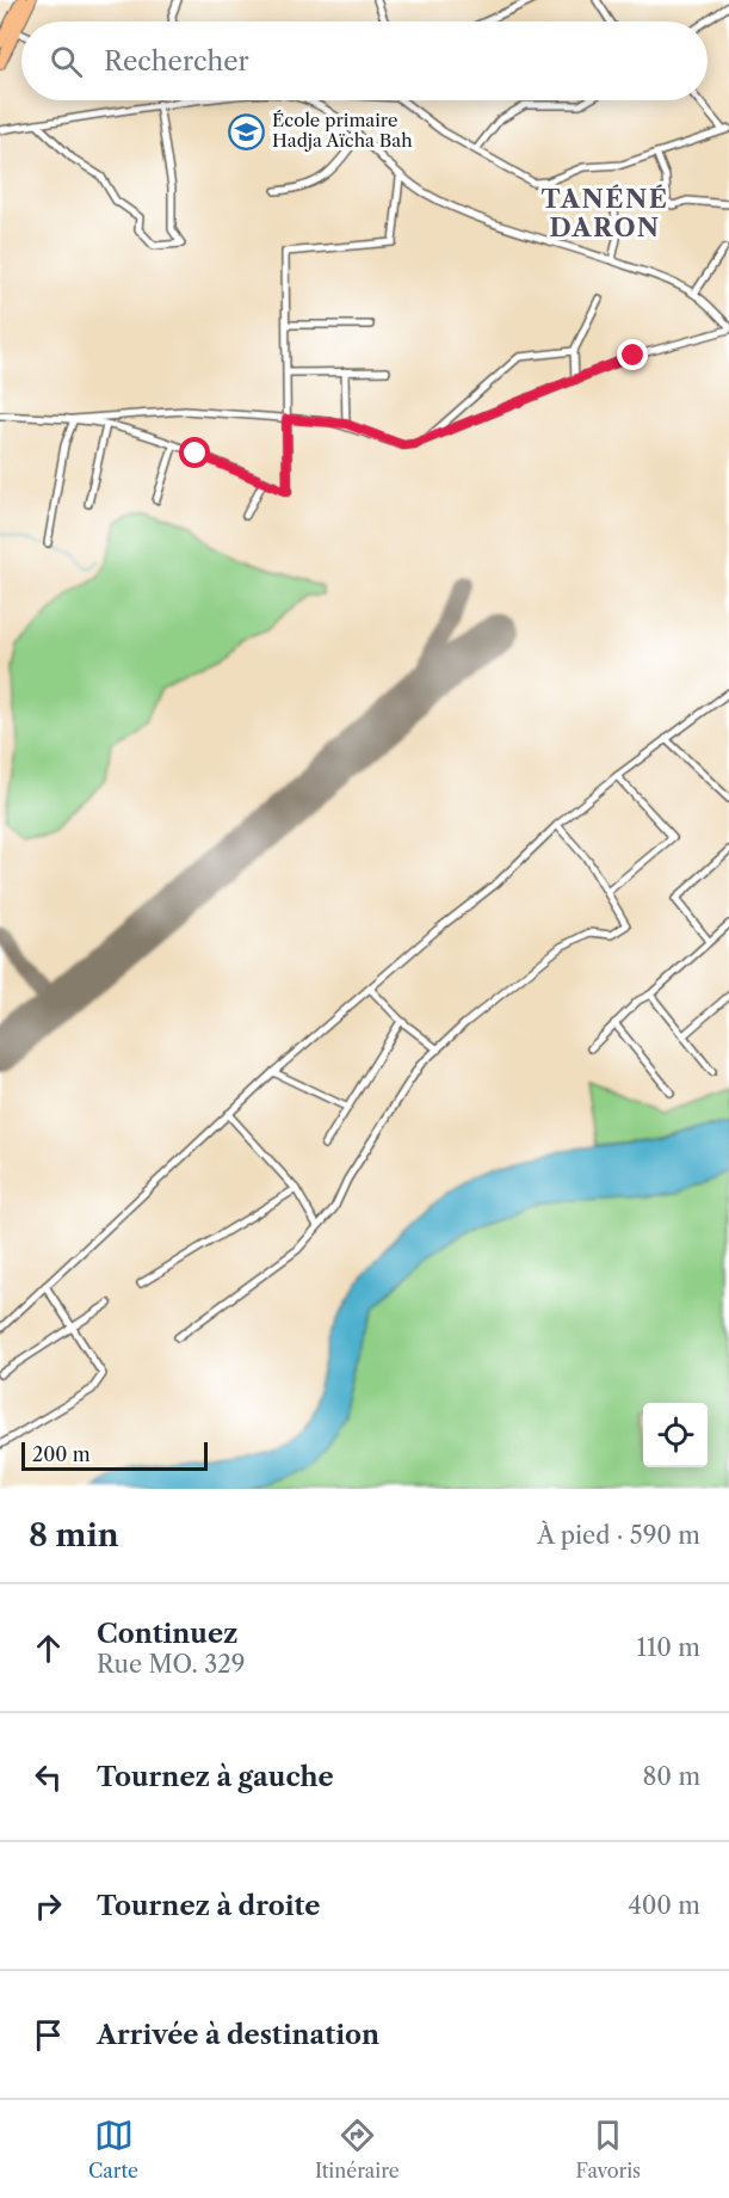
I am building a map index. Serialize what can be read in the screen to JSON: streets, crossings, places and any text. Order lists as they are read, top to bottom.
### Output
{
  "districts": ["TANÉNÉ DARON"],
  "places": {
    "school or university": ["École primaire Hadja Aïcha Bah"]
  },
  "scale_bar": "200 m",
  "page": {
    "search": "Rechercher",
    "scale": "200 m",
    "heading": ["8 min", "À pied · 590 m"],
    "list": [
      ["Continuez", "Rue MO. 329", "110 m"],
      ["Tournez à gauche", "80 m"],
      ["Tournez à droite", "400 m"],
      "Arrivée à destination"
    ],
    "nav": ["Carte", "Itinéraire", "Favoris"]
  }
}
